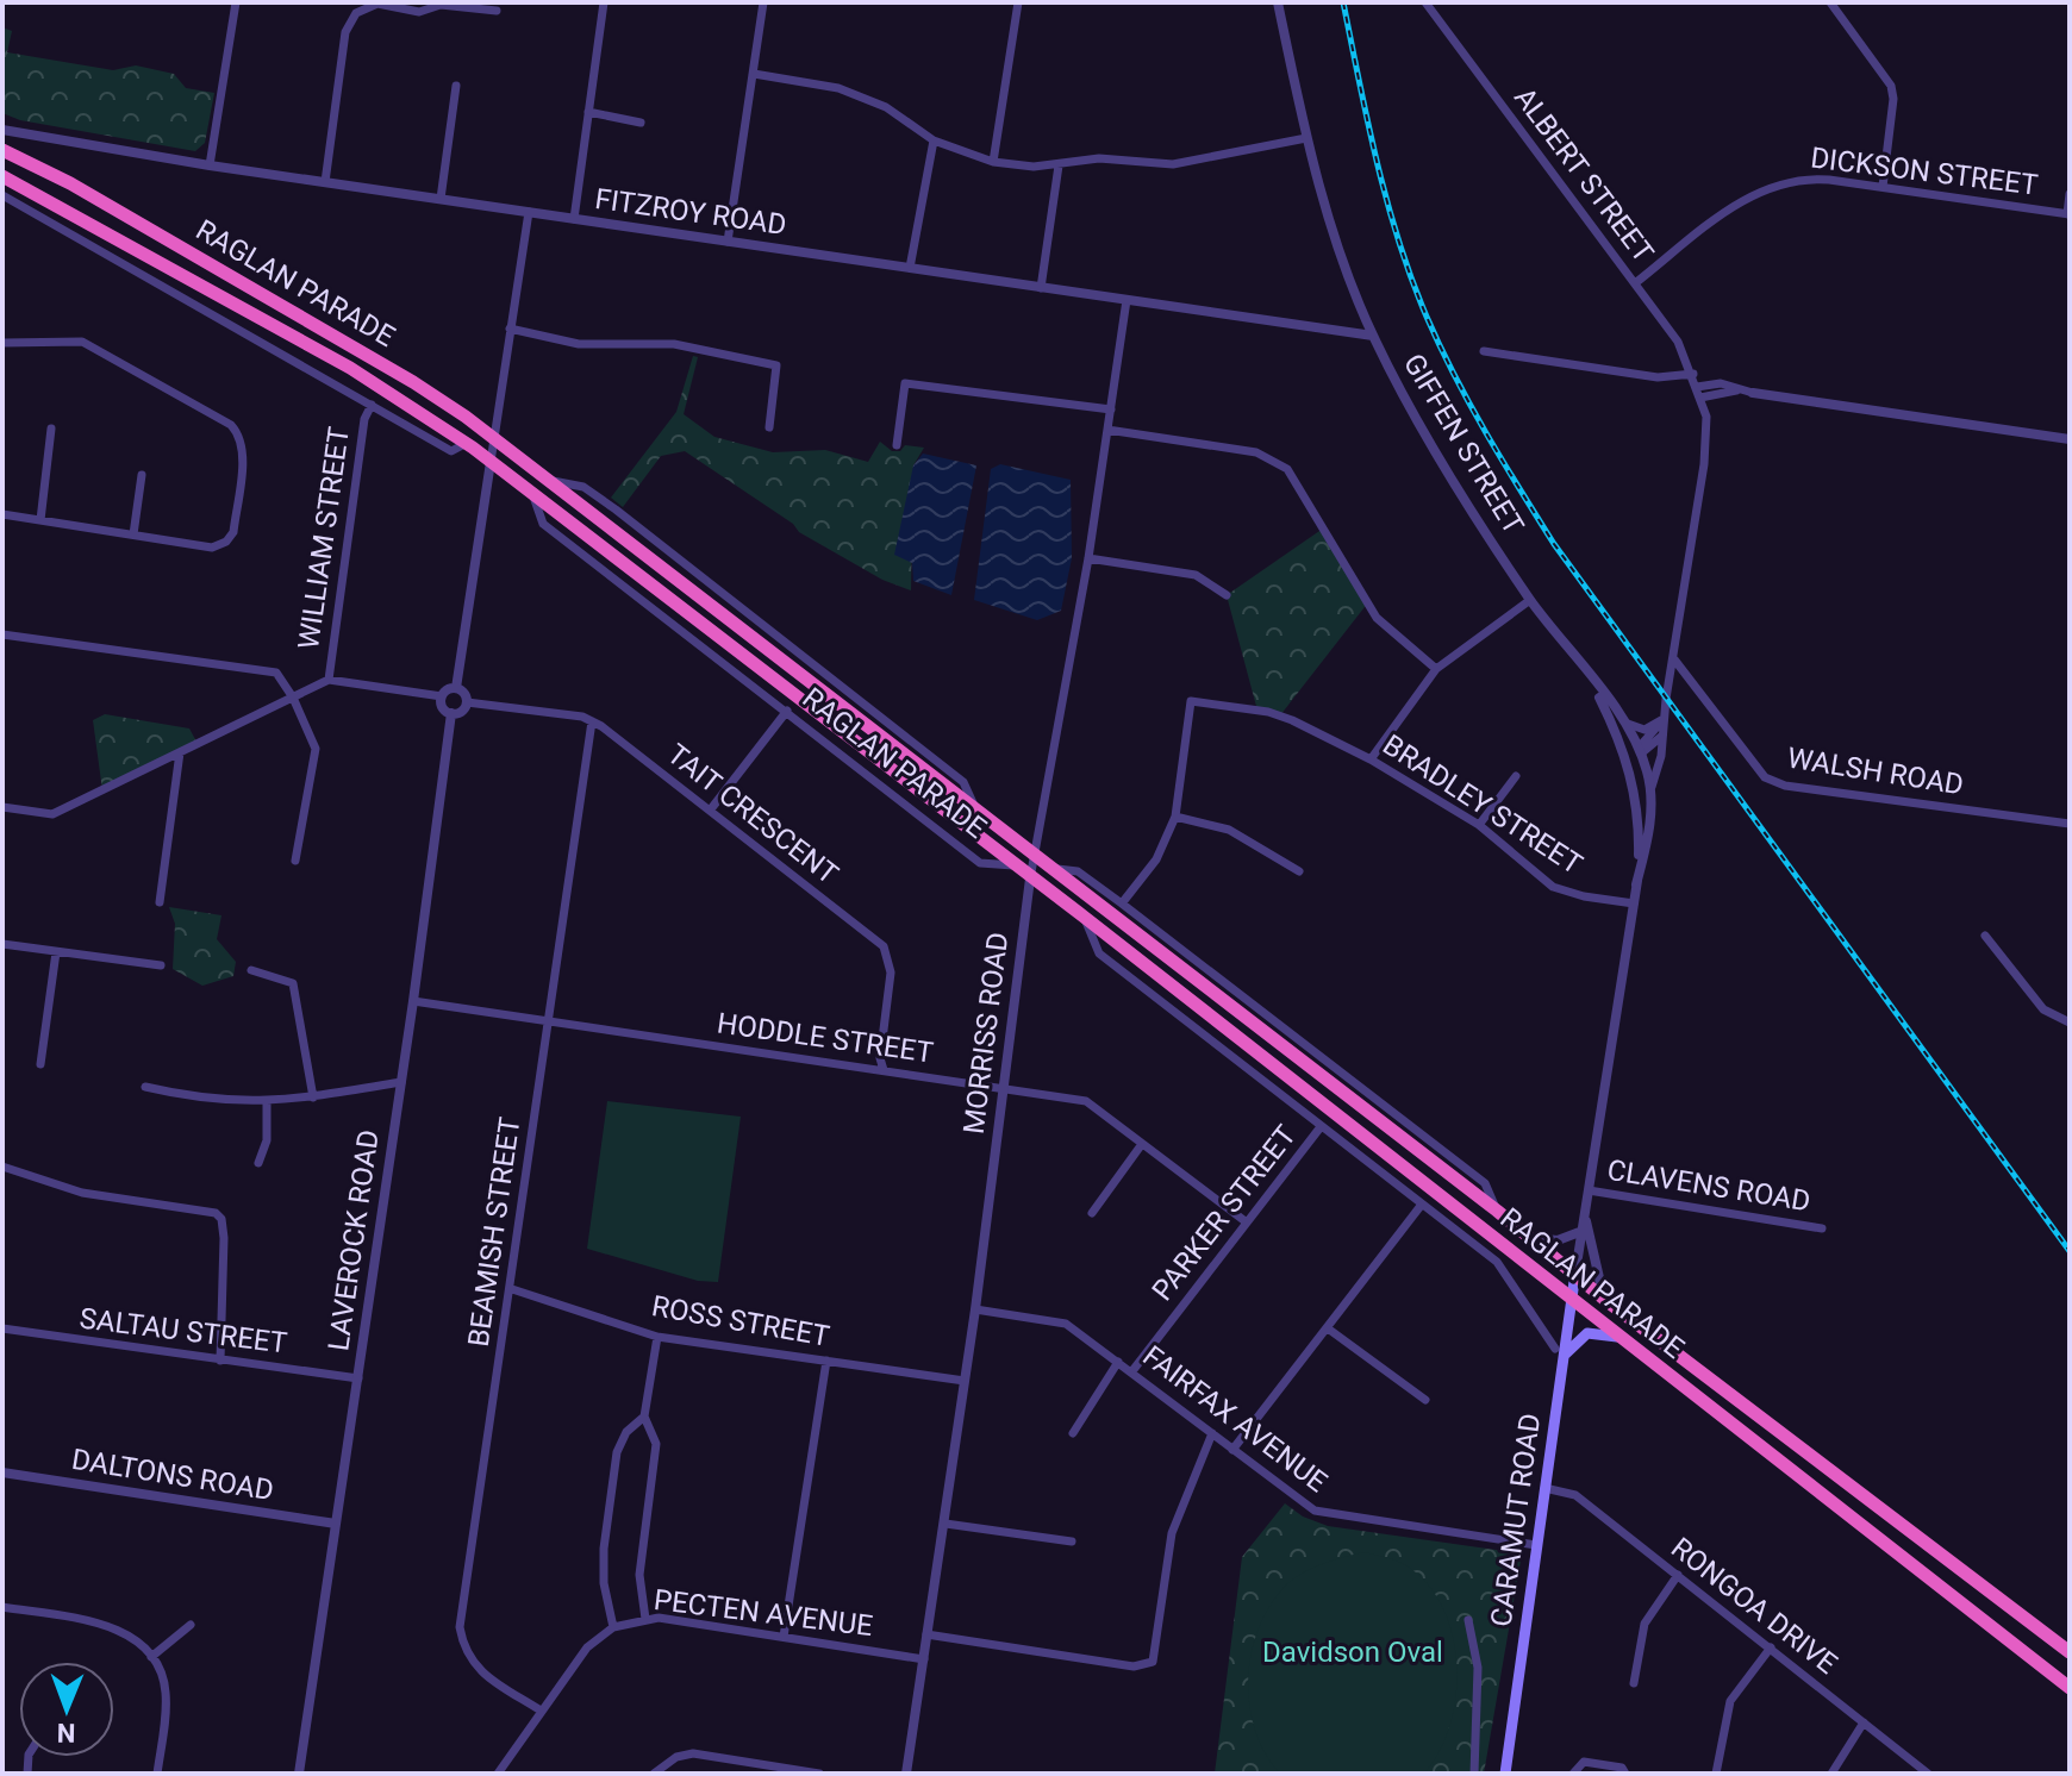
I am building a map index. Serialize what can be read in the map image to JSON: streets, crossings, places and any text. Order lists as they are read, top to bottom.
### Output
{
  "streets": {
    "highway": ["RAGLAN PARADE"],
    "main road": ["CARAMUT ROAD"],
    "street": [
      "DICKSON STREET",
      "ALBERT STREET",
      "FITZROY ROAD",
      "GIFFEN STREET",
      "WILLIAM STREET",
      "WALSH ROAD",
      "BRADLEY STREET",
      "TAIT CRESCENT",
      "MORRISS ROAD",
      "HODDLE STREET",
      "CLAVENS ROAD",
      "PARKER STREET",
      "BEAMISH STREET",
      "LAVEROCK ROAD",
      "ROSS STREET",
      "SALTAU STREET",
      "FAIRFAX AVENUE",
      "DALTONS ROAD",
      "RONGOA DRIVE",
      "PECTEN AVENUE"
    ]
  },
  "crossings": [
    ["DICKSON STREET", "ALBERT STREET"],
    ["FITZROY ROAD", "GIFFEN STREET"],
    ["FITZROY ROAD", "MORRISS ROAD"],
    ["RAGLAN PARADE", "WILLIAM STREET"],
    ["RAGLAN PARADE", "BRADLEY STREET"],
    ["RAGLAN PARADE", "MORRISS ROAD"],
    ["RAGLAN PARADE", "PARKER STREET"],
    ["RAGLAN PARADE", "CARAMUT ROAD"],
    ["TAIT CRESCENT", "HODDLE STREET"],
    ["TAIT CRESCENT", "BEAMISH STREET"],
    ["TAIT CRESCENT", "LAVEROCK ROAD"],
    ["MORRISS ROAD", "HODDLE STREET"],
    ["MORRISS ROAD", "ROSS STREET"],
    ["MORRISS ROAD", "FAIRFAX AVENUE"],
    ["MORRISS ROAD", "PECTEN AVENUE"],
    ["HODDLE STREET", "PARKER STREET"],
    ["HODDLE STREET", "BEAMISH STREET"],
    ["HODDLE STREET", "LAVEROCK ROAD"],
    ["PARKER STREET", "FAIRFAX AVENUE"],
    ["BEAMISH STREET", "ROSS STREET"],
    ["BEAMISH STREET", "PECTEN AVENUE"],
    ["LAVEROCK ROAD", "SALTAU STREET"],
    ["LAVEROCK ROAD", "DALTONS ROAD"],
    ["FAIRFAX AVENUE", "CARAMUT ROAD"],
    ["CARAMUT ROAD", "RONGOA DRIVE"]
  ],
  "parks": ["Davidson Oval"],
  "north": "bottom"
}
